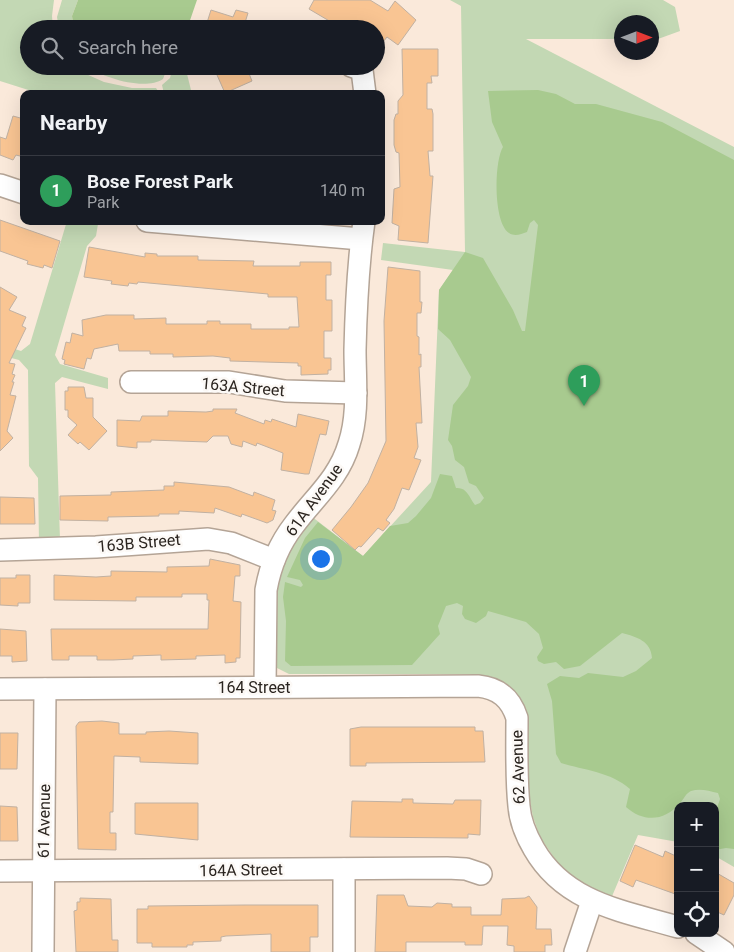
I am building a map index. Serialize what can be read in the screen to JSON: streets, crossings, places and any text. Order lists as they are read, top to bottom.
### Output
{
  "streets": {
    "street": [
      "163A Street",
      "61A Avenue",
      "163B Street",
      "164 Street",
      "62 Avenue",
      "61 Avenue",
      "164A Street"
    ]
  },
  "crossings": [
    ["163A Street", "61A Avenue"],
    ["61A Avenue", "163B Street"],
    ["61A Avenue", "164 Street"],
    ["164 Street", "62 Avenue"],
    ["164 Street", "61 Avenue"],
    ["61 Avenue", "164A Street"]
  ],
  "north": "right",
  "page": {
    "search": "Search here",
    "heading": "Nearby",
    "list": [
      {
        "mark": "1",
        "name": "Bose Forest Park",
        "note": "Park",
        "value": "140 m"
      }
    ],
    "pins": "1",
    "map_buttons": ["+", "−"]
  }
}
